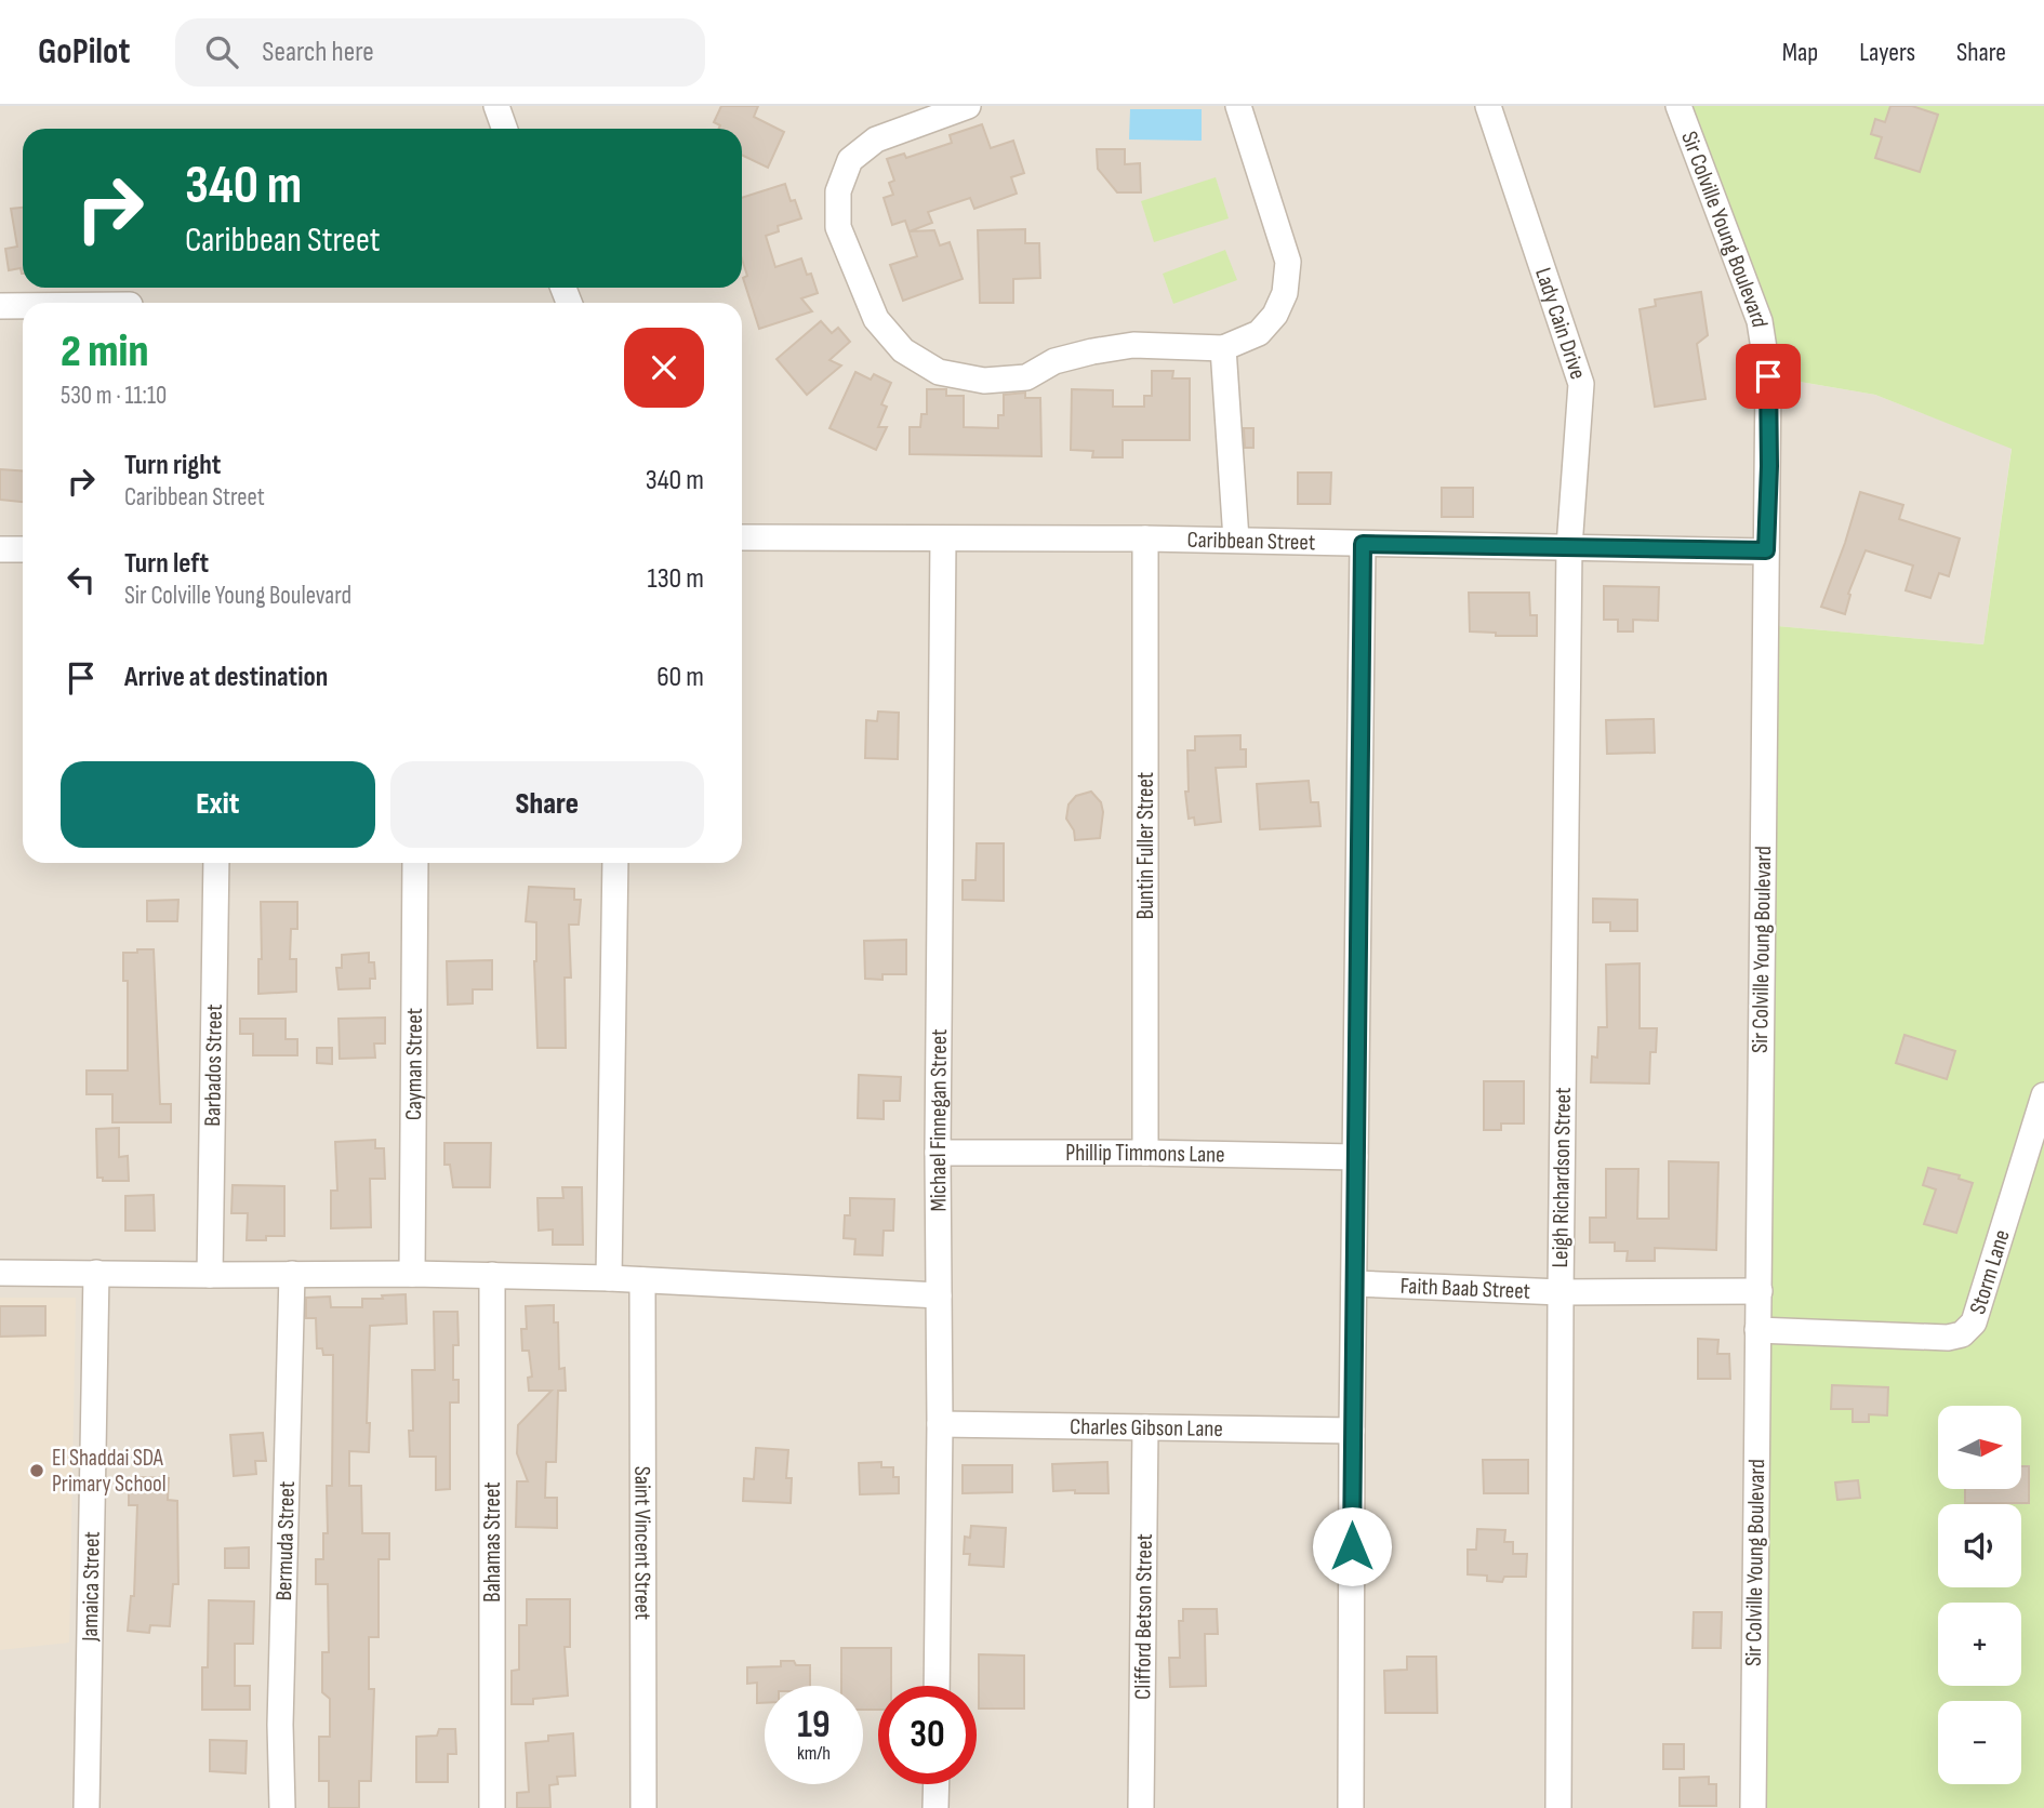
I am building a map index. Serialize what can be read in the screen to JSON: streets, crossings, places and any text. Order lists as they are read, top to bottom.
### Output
{
  "streets": {
    "street": [
      "Sir Colville Young Boulevard",
      "Lady Cain Drive",
      "Caribbean Street",
      "Buntin Fuller Street",
      "Cayman Street",
      "Barbados Street",
      "Michael Finnegan Street",
      "Phillip Timmons Lane",
      "Leigh Richardson Street",
      "Storm Lane",
      "Faith Baab Street",
      "Charles Gibson Lane",
      "Bermuda Street",
      "Bahamas Street",
      "Saint Vincent Street",
      "Jamaica Street",
      "Clifford Betson Street"
    ]
  },
  "crossings": [
    ["Sir Colville Young Boulevard", "Caribbean Street"],
    ["Sir Colville Young Boulevard", "Storm Lane"],
    ["Sir Colville Young Boulevard", "Faith Baab Street"],
    ["Lady Cain Drive", "Caribbean Street"],
    ["Lady Cain Drive", "Leigh Richardson Street"],
    ["Caribbean Street", "Buntin Fuller Street"],
    ["Caribbean Street", "Michael Finnegan Street"],
    ["Caribbean Street", "Leigh Richardson Street"],
    ["Buntin Fuller Street", "Phillip Timmons Lane"],
    ["Michael Finnegan Street", "Phillip Timmons Lane"],
    ["Michael Finnegan Street", "Charles Gibson Lane"],
    ["Leigh Richardson Street", "Faith Baab Street"],
    ["Charles Gibson Lane", "Clifford Betson Street"]
  ],
  "places": ["El Shaddai SDA Primary School"],
  "north": "right",
  "page": {
    "header": "GoPilot",
    "search": "Search here",
    "nav": ["Map", "Layers", "Share"],
    "turn": ["340 m", "Caribbean Street"],
    "heading": ["2 min", "530 m · 11:10"],
    "list": [
      {
        "name": "Turn right",
        "note": "Caribbean Street",
        "value": "340 m"
      },
      {
        "name": "Turn left",
        "note": "Sir Colville Young Boulevard",
        "value": "130 m"
      },
      {
        "name": "Arrive at destination",
        "value": "60 m"
      }
    ],
    "buttons": ["Exit", "Share"],
    "map_buttons": ["+", "−"],
    "speed": "19 km/h",
    "limit": "30"
  }
}
